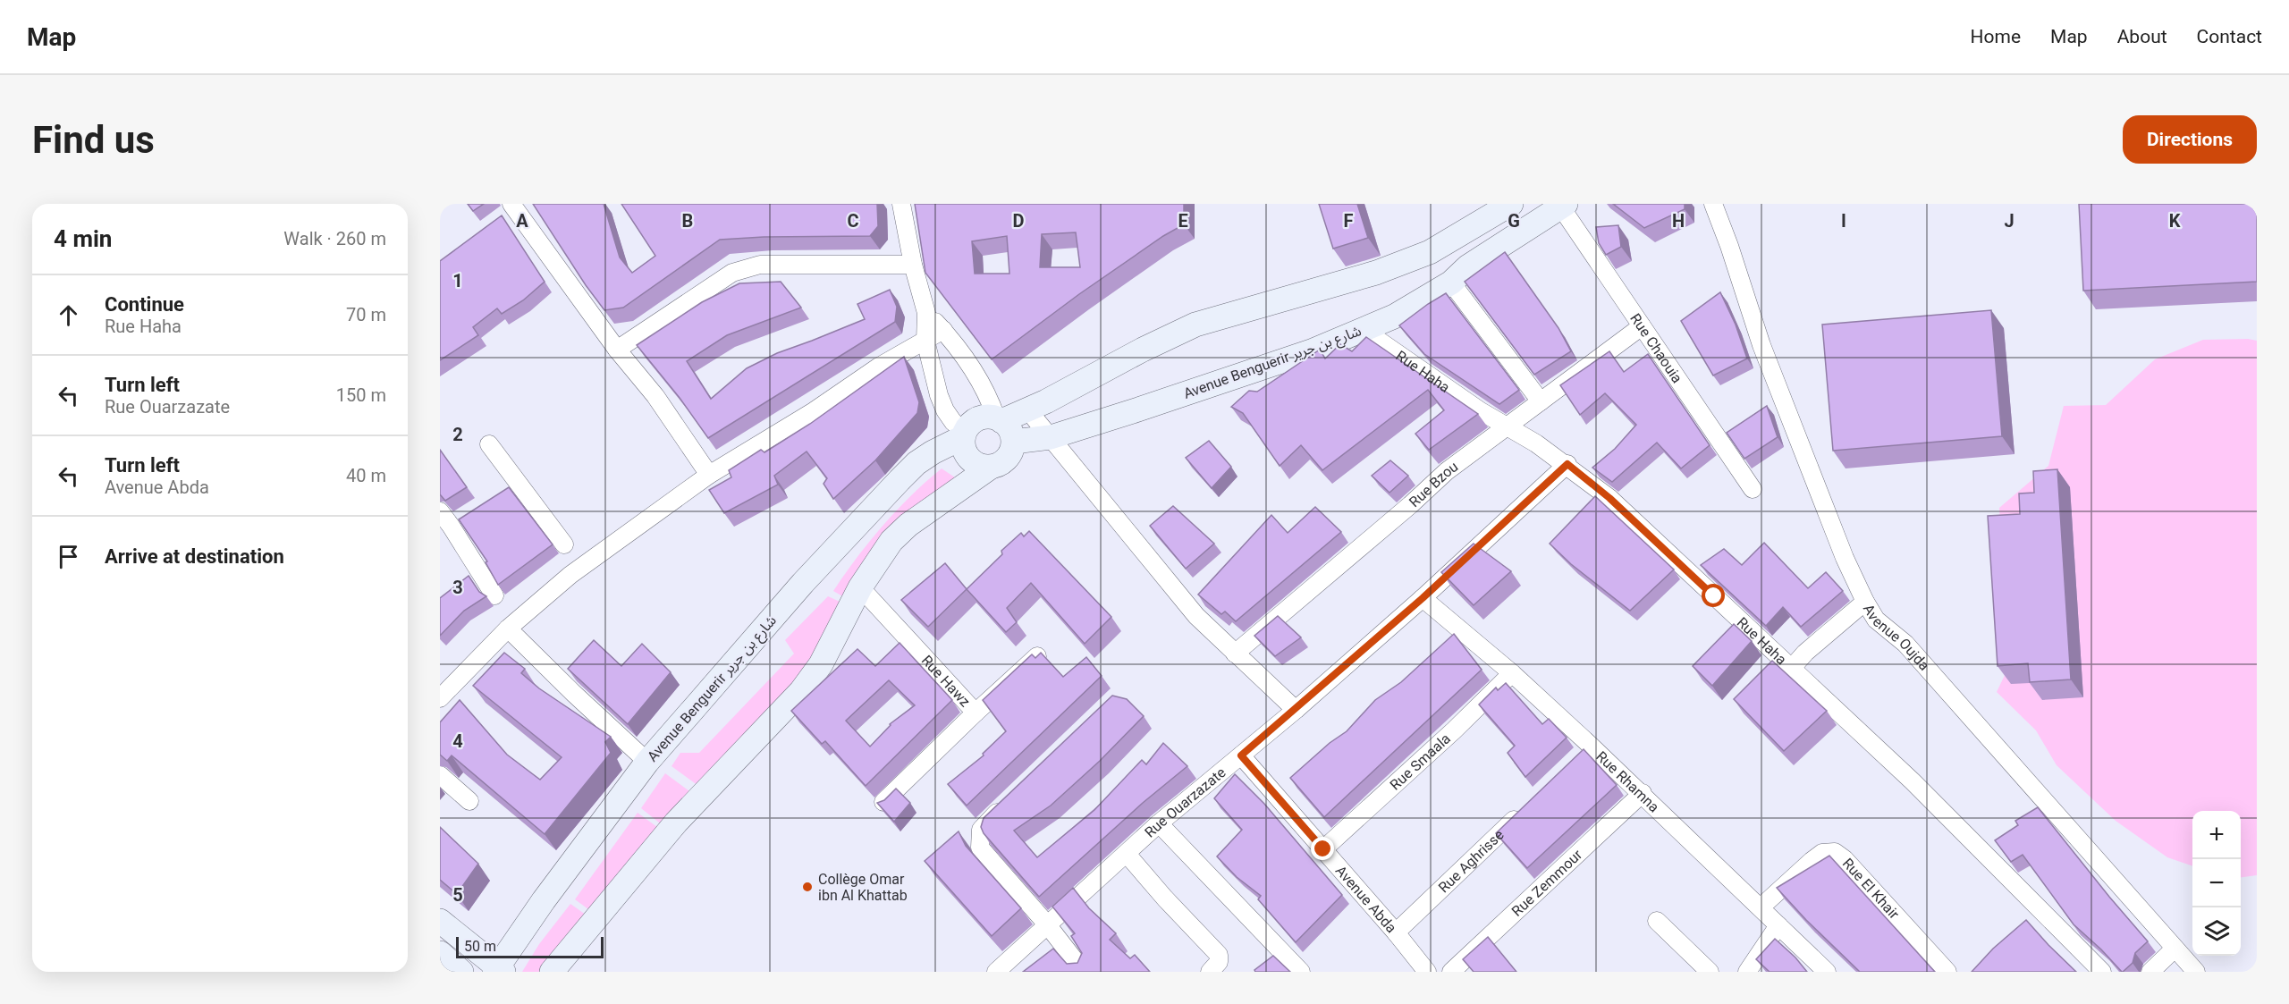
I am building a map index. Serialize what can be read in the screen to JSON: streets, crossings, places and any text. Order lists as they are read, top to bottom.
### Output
{
  "streets": {
    "main road": ["Avenue Benguerir شارع بن جرير"],
    "street": [
      "Rue Chaouia",
      "Rue Haha",
      "Rue Bzou",
      "Avenue Oujda",
      "Rue Hawz",
      "Rue Smaala",
      "Rue Rhamna",
      "Rue Ouarzazate",
      "Rue Aghrisse",
      "Rue Zemmour",
      "Rue El Khair",
      "Avenue Abda"
    ]
  },
  "crossings": [
    ["Rue Chaouia", "Avenue Benguerir شارع بن جرير"],
    ["Rue Chaouia", "Rue Bzou"],
    ["Avenue Benguerir شارع بن جرير", "Rue Haha"],
    ["Rue Haha", "Rue Bzou"],
    ["Rue Haha", "Rue Ouarzazate"],
    ["Rue Smaala", "Rue Rhamna"],
    ["Rue Smaala", "Avenue Abda"],
    ["Rue Rhamna", "Rue Ouarzazate"],
    ["Rue Rhamna", "Rue Zemmour"],
    ["Rue Rhamna", "Rue El Khair"],
    ["Rue Ouarzazate", "Avenue Abda"],
    ["Rue Aghrisse", "Avenue Abda"]
  ],
  "places": ["Collège Omar ibn Al Khattab"],
  "scale_bar": "50 m",
  "page": {
    "header": "Map",
    "nav": [
      "Home",
      "Map",
      "About",
      "Contact"
    ],
    "buttons": "Directions",
    "title": "Find us",
    "heading": ["4 min", "Walk · 260 m"],
    "list": [
      ["Continue", "Rue Haha", "70 m"],
      ["Turn left", "Rue Ouarzazate", "150 m"],
      ["Turn left", "Avenue Abda", "40 m"],
      "Arrive at destination"
    ],
    "map_buttons": ["+", "−"],
    "scale": "50 m"
  },
  "grid": {
    "columns": [
      "A",
      "B",
      "C",
      "D",
      "E",
      "F",
      "G",
      "H",
      "I",
      "J",
      "K"
    ],
    "rows": [
      "1",
      "2",
      "3",
      "4",
      "5"
    ]
  }
}
